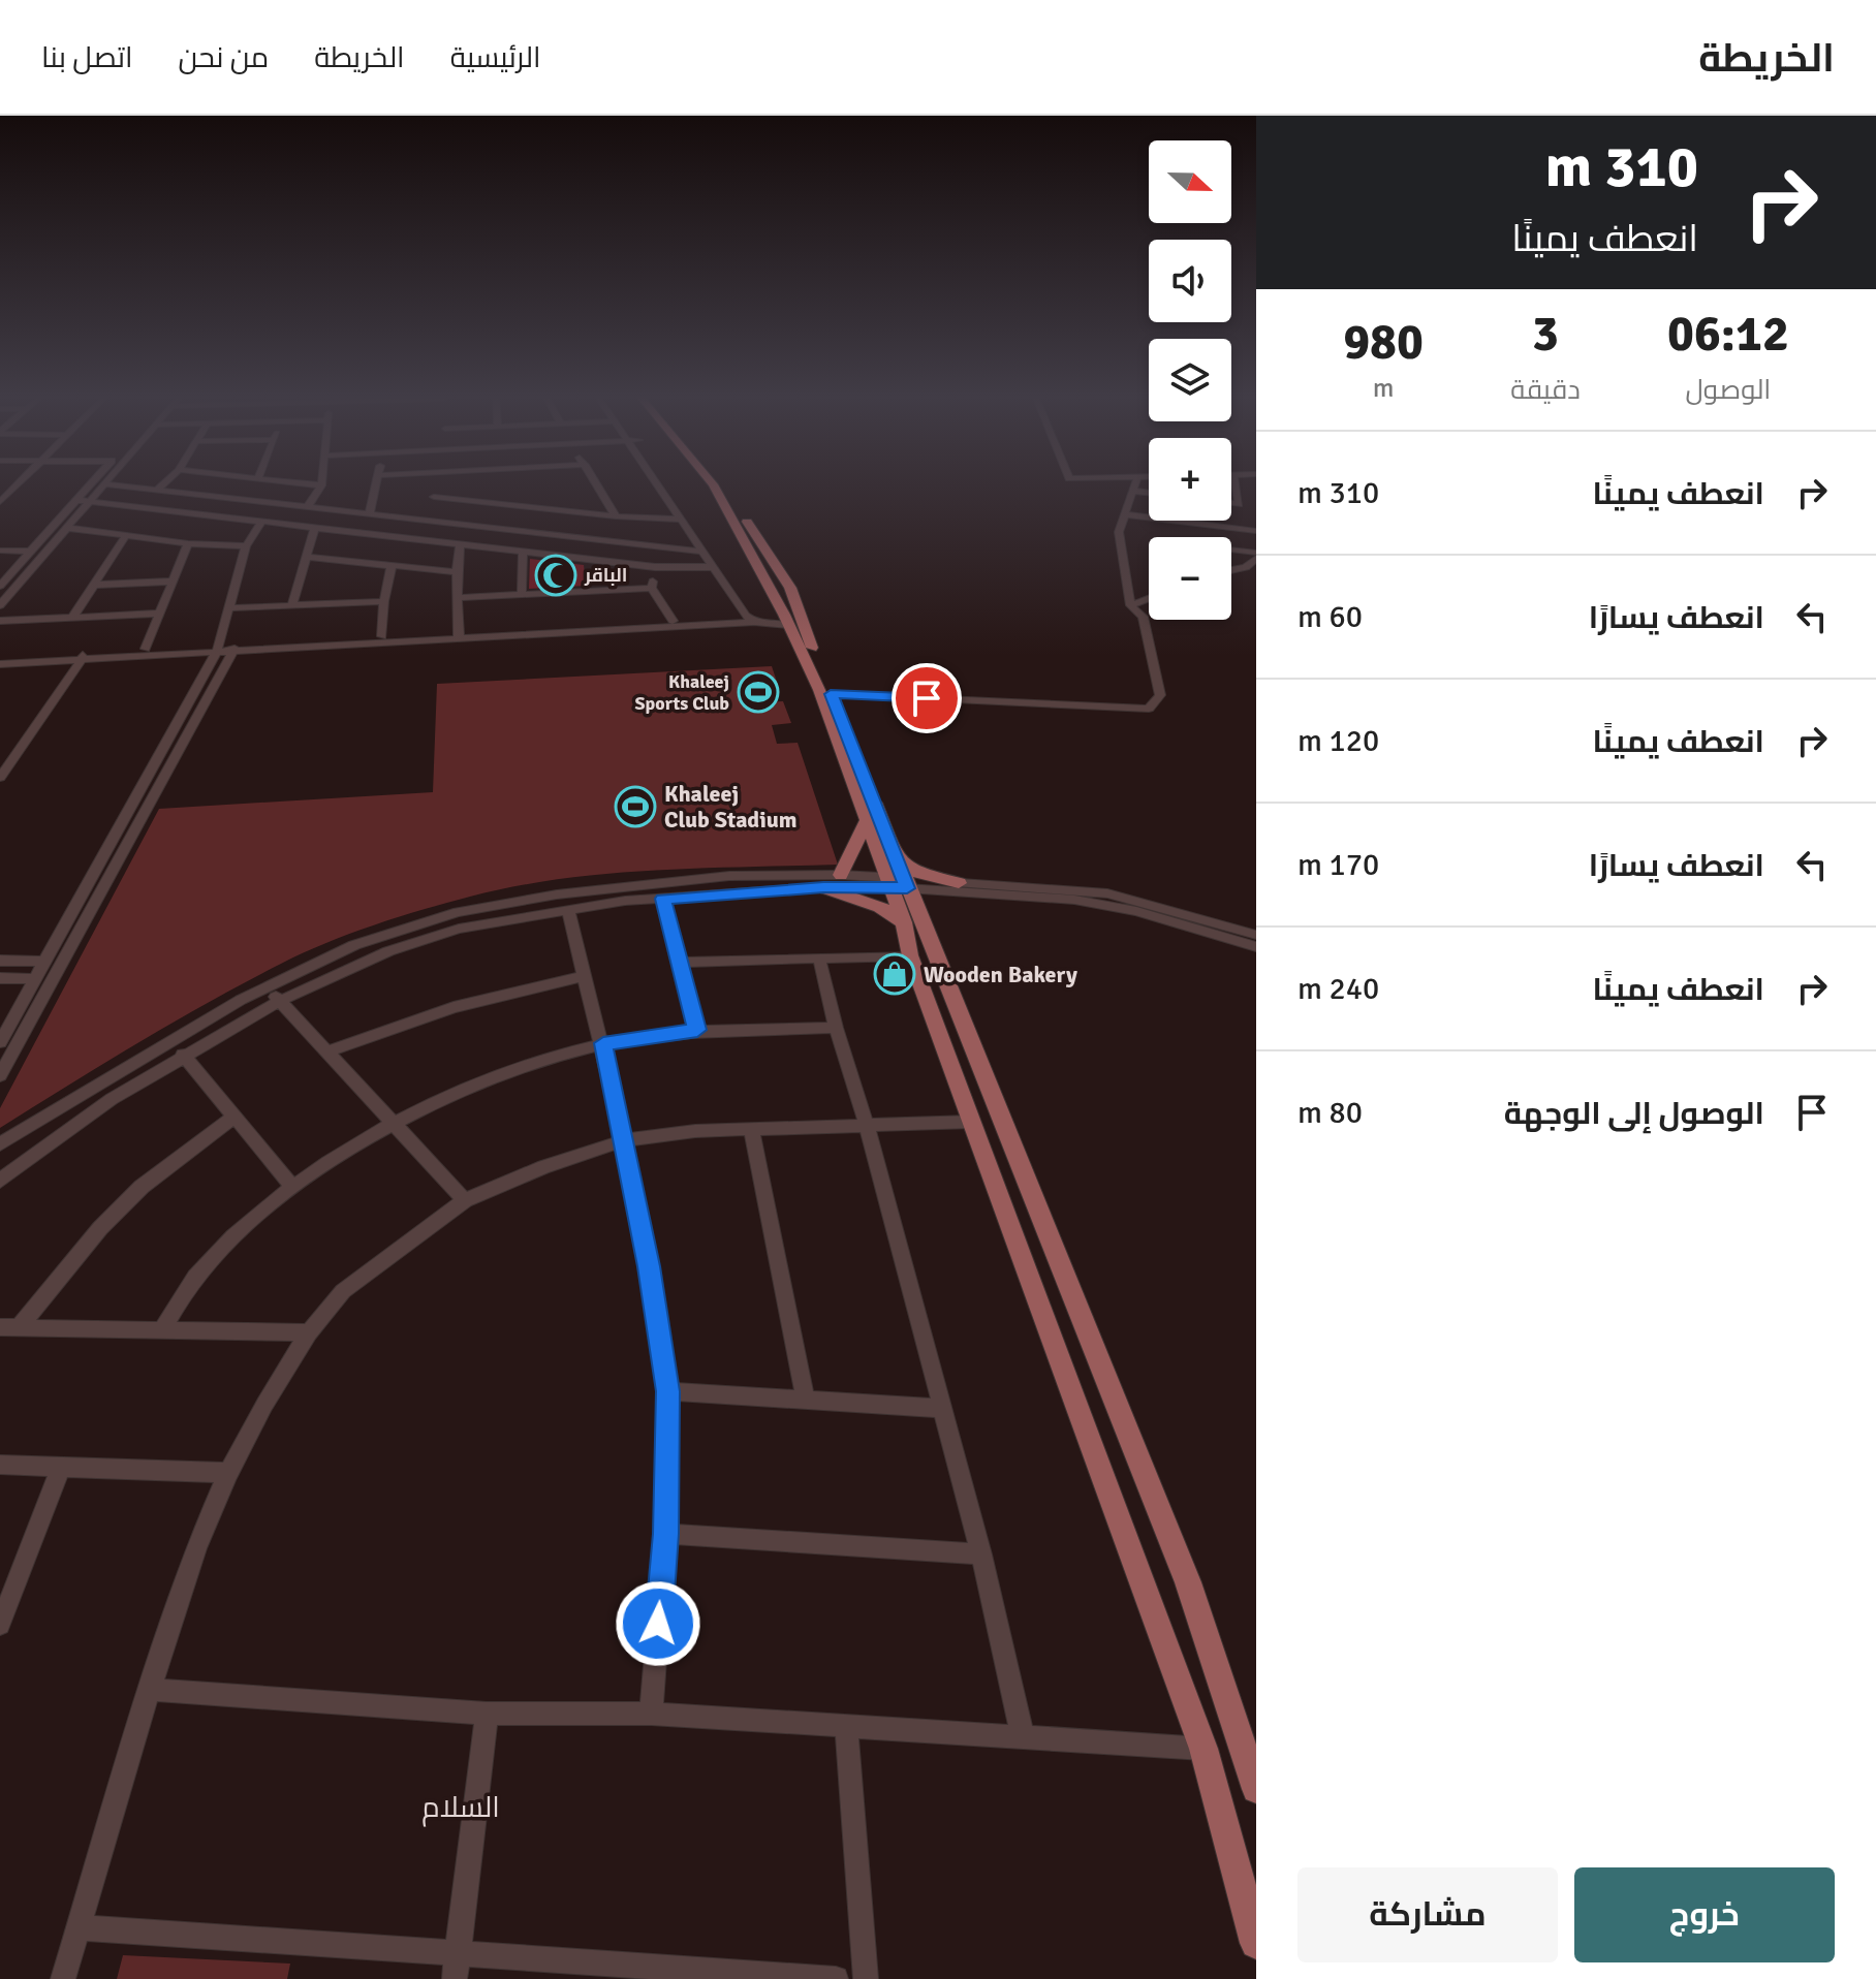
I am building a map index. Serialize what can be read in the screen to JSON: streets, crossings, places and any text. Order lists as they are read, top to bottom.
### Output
{
  "districts": ["السلام"],
  "places": {
    "mosque": ["الباقر"],
    "sports": ["Khaleej Sports Club", "Khaleej Club Stadium"],
    "shop": ["Wooden Bakery"]
  },
  "north": "right",
  "page": {
    "header": "الخريطة",
    "nav": [
      "الرئيسية",
      "الخريطة",
      "من نحن",
      "اتصل بنا"
    ],
    "turn": ["310 m", "انعطف يمينًا"],
    "map_buttons": ["+", "−"],
    "eta": [
      "06:12",
      "الوصول",
      "3",
      "دقيقة",
      "980",
      "m"
    ],
    "list": [
      {
        "name": "انعطف يمينًا",
        "value": "310 m"
      },
      {
        "name": "انعطف يسارًا",
        "value": "60 m"
      },
      {
        "name": "انعطف يمينًا",
        "value": "120 m"
      },
      {
        "name": "انعطف يسارًا",
        "value": "170 m"
      },
      {
        "name": "انعطف يمينًا",
        "value": "240 m"
      },
      {
        "name": "الوصول إلى الوجهة",
        "value": "80 m"
      }
    ],
    "buttons": ["خروج", "مشاركة"]
  }
}
